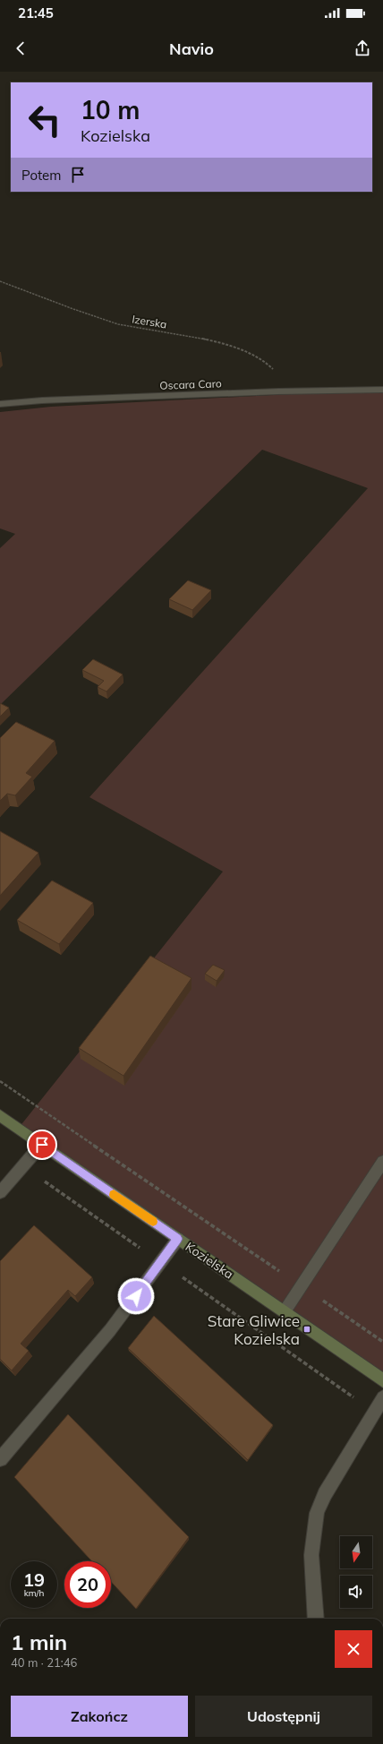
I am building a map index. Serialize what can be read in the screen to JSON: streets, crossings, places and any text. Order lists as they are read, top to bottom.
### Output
{
  "streets": {
    "street": ["Oscara Caro", "Kozielska"],
    "path": ["Izerska"]
  },
  "crossings": [
    ["Izerska", "Oscara Caro"]
  ],
  "places": {
    "transit": ["Stare Gliwice Kozielska"]
  },
  "north": "bottom",
  "page": {
    "status": "21:45",
    "header": "Navio",
    "turn": ["10 m", "Kozielska"],
    "then": "Potem",
    "speed": "19 km/h",
    "limit": "20",
    "heading": ["1 min", "40 m · 21:46"],
    "buttons": ["Zakończ", "Udostępnij"]
  }
}
